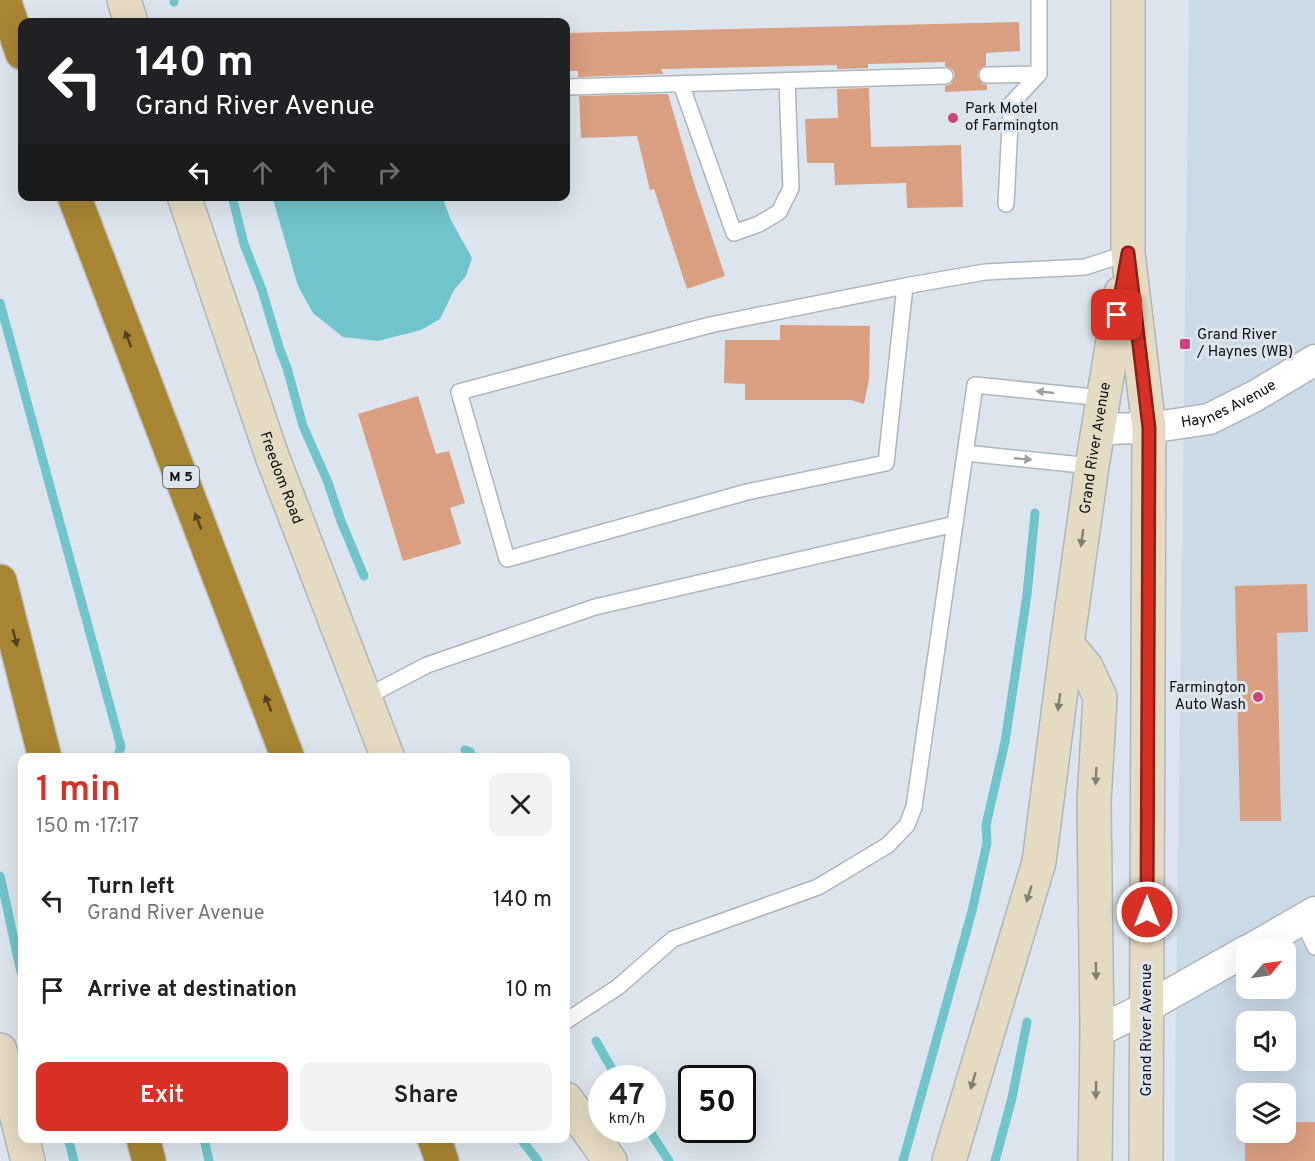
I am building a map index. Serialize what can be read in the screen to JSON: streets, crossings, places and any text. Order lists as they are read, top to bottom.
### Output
{
  "streets": {
    "highway": ["M 5"],
    "main road": ["Grand River Avenue", "Freedom Road"],
    "street": ["Haynes Avenue"]
  },
  "crossings": [
    ["Haynes Avenue", "Grand River Avenue"]
  ],
  "places": {
    "other": ["Park Motel of Farmington", "Farmington Auto Wash"],
    "transit": ["Grand River / Haynes (WB)"]
  },
  "north": "top right",
  "page": {
    "turn": ["140 m", "Grand River Avenue"],
    "heading": ["1 min", "150 m · 17:17"],
    "list": [
      {
        "name": "Turn left",
        "note": "Grand River Avenue",
        "value": "140 m"
      },
      {
        "name": "Arrive at destination",
        "value": "10 m"
      }
    ],
    "buttons": ["Exit", "Share"],
    "speed": "47 km/h",
    "limit": "50"
  }
}
